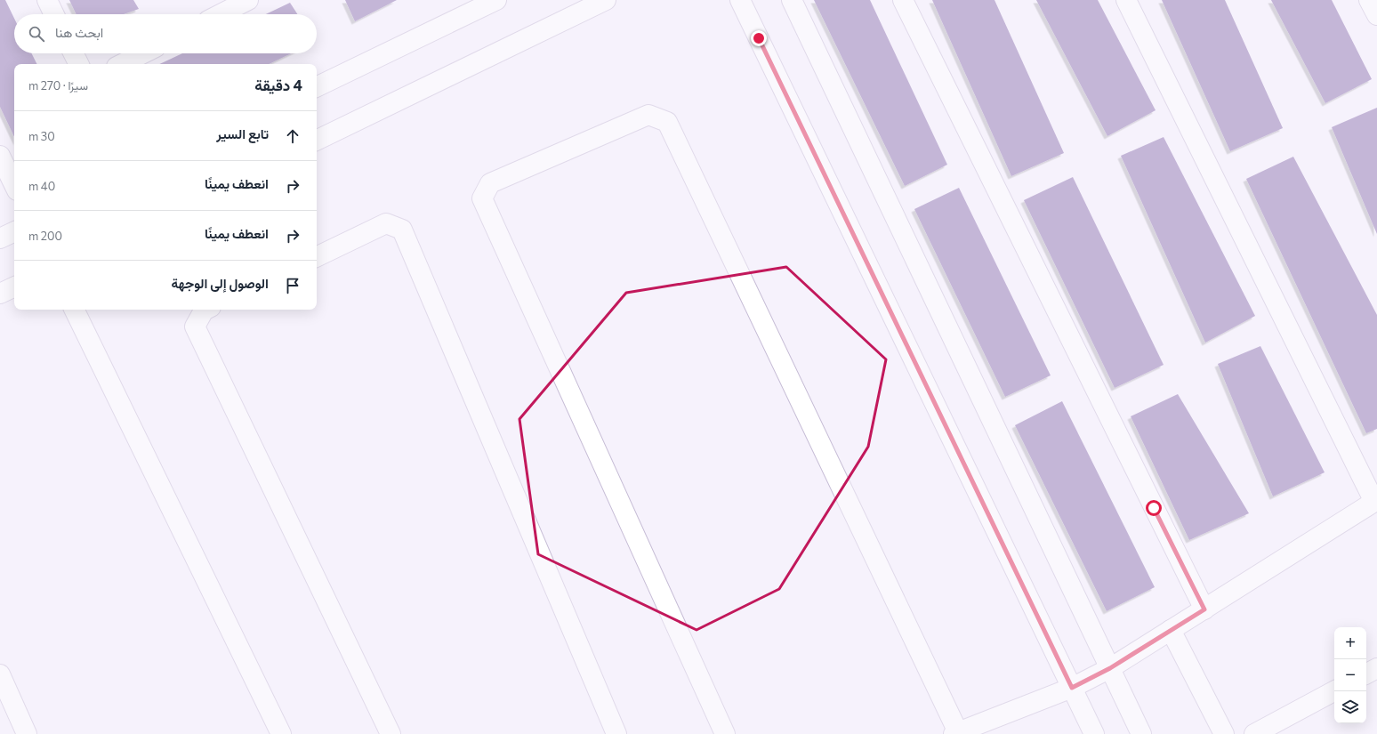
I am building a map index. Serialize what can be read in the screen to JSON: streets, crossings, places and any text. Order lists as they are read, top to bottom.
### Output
{
  "page": {
    "search": "ابحث هنا",
    "heading": ["4 دقيقة", "سيرًا · 270 m"],
    "list": [
      ["تابع السير", "30 m"],
      ["انعطف يمينًا", "40 m"],
      ["انعطف يمينًا", "200 m"],
      "الوصول إلى الوجهة"
    ],
    "map_buttons": ["+", "−"]
  }
}
